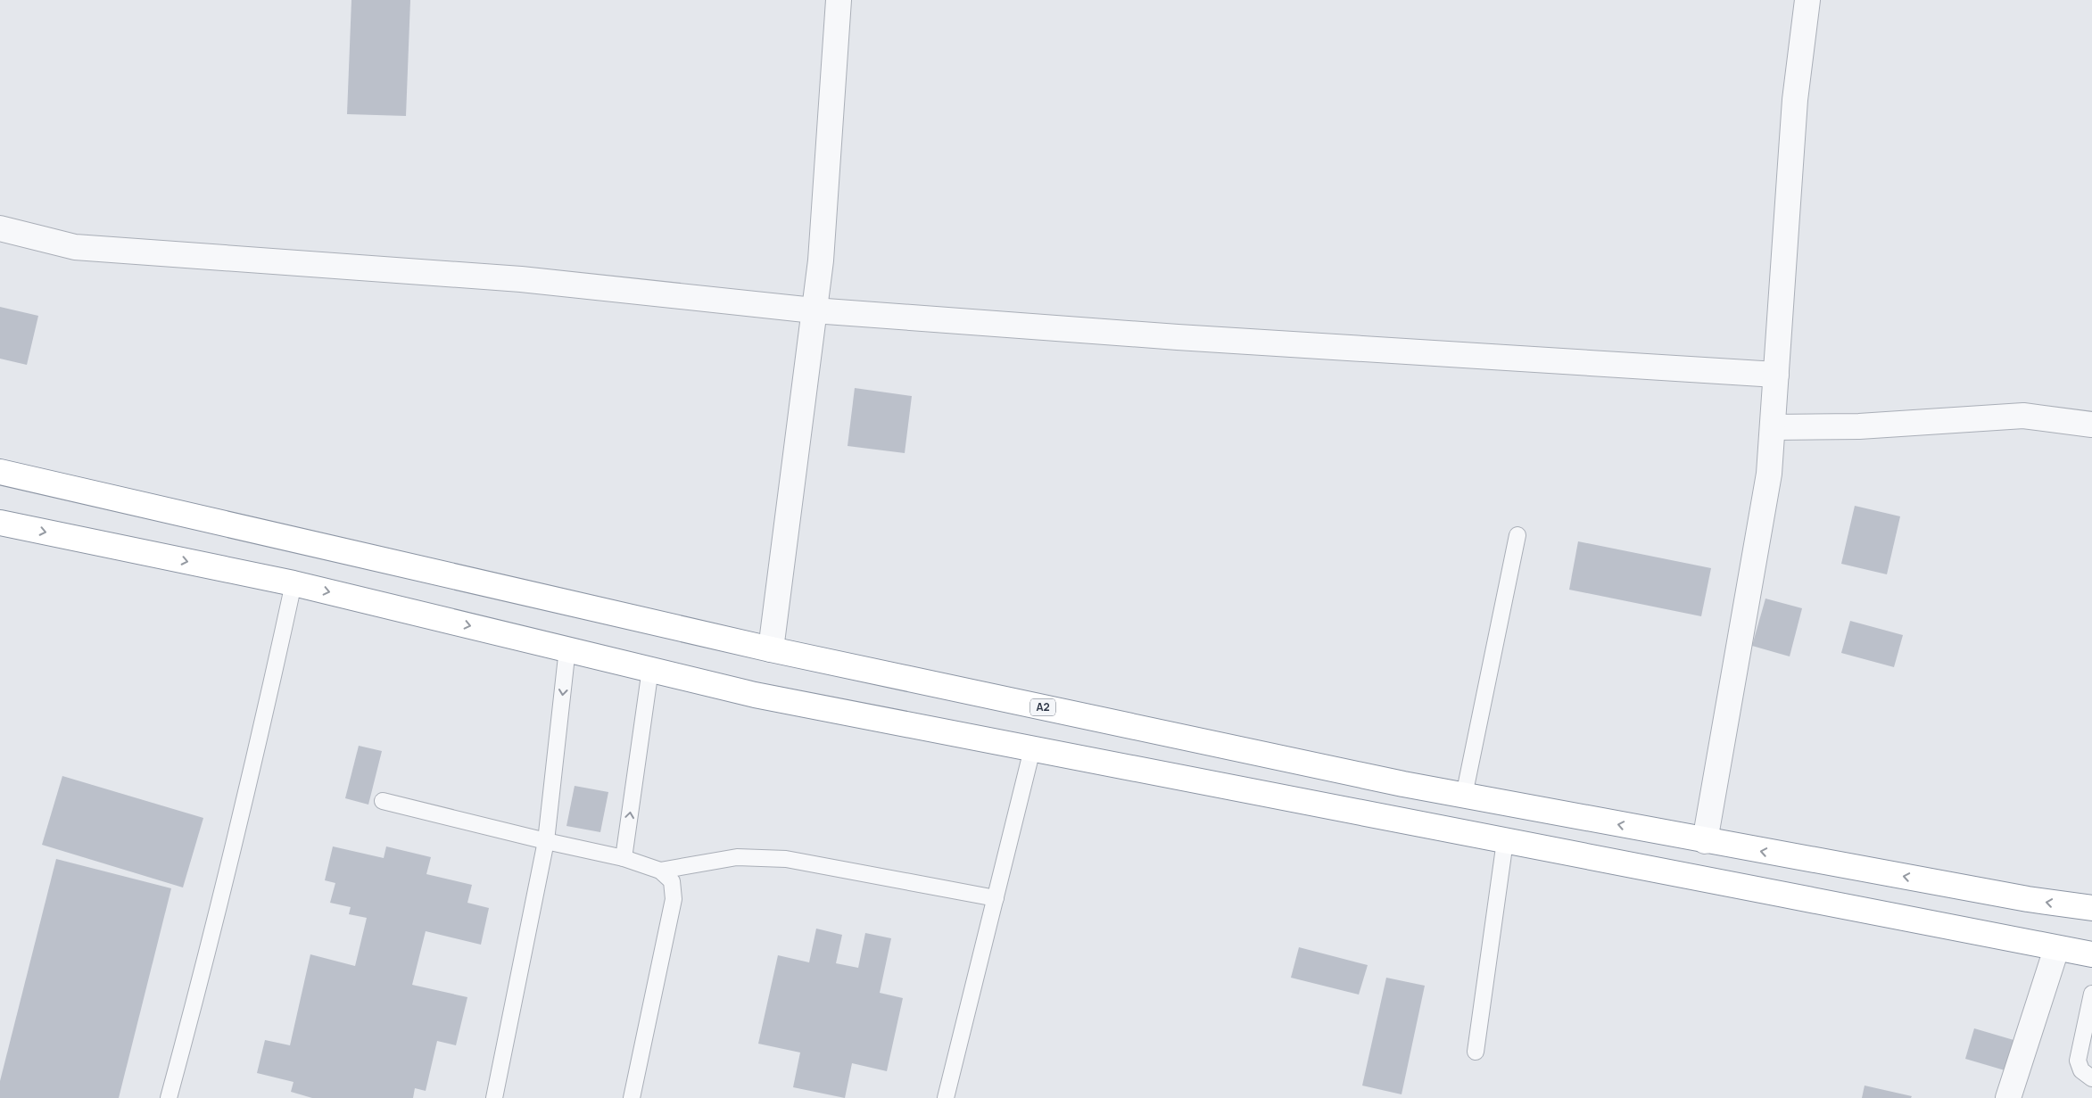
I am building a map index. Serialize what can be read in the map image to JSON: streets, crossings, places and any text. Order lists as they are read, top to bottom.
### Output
{
  "streets": {
    "highway": ["A2"]
  }
}
